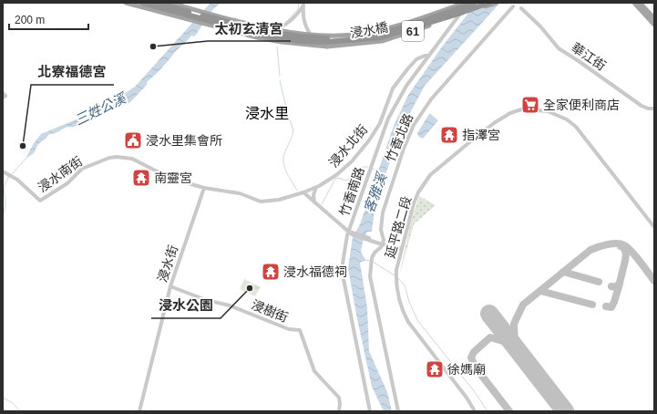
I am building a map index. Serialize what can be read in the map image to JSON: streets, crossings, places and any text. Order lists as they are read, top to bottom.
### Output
{
  "streets": {
    "highway": ["浸水橋", "61"],
    "street": [
      "華江街",
      "竹香北路",
      "浸水北街",
      "浸水南街",
      "竹香南路",
      "延平路二段",
      "浸水街",
      "浸樹街"
    ]
  },
  "crossings": [
    ["浸水橋", "61"],
    ["浸水橋", "竹香南路"],
    ["浸水北街", "浸水南街"],
    ["浸水北街", "竹香南路"],
    ["浸水北街", "浸水街"],
    ["浸水南街", "浸水街"],
    ["浸水街", "浸樹街"]
  ],
  "districts": ["浸水里"],
  "water": ["三姓公溪", "客雅溪"],
  "places": {
    "other": ["太初玄清宮", "北寮福德宮", "浸水公園"],
    "supermarket": ["全家便利商店"],
    "temple": [
      "指澤宮",
      "南靈宮",
      "浸水福德祠",
      "徐媽廟"
    ],
    "public building": ["浸水里集會所"]
  },
  "scale_bar": "200 m"
}
